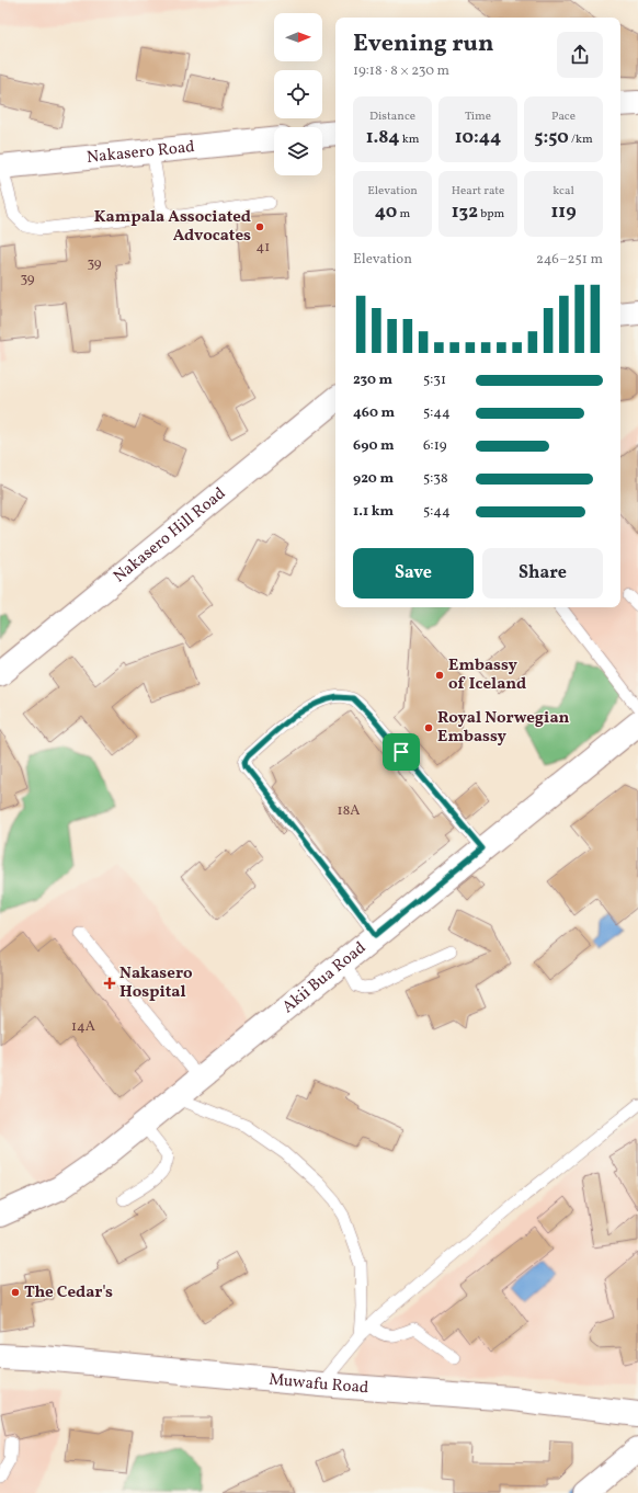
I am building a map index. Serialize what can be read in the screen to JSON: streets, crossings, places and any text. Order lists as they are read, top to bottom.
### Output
{
  "streets": {
    "street": [
      "Nakasero Road",
      "Nakasero Hill Road",
      "Akii Bua Road",
      "Muwafu Road"
    ]
  },
  "places": {
    "other": [
      "Kampala Associated Advocates",
      "Embassy of Iceland",
      "Royal Norwegian Embassy",
      "The Cedar's"
    ],
    "health": ["Nakasero Hospital"]
  },
  "house_numbers": [
    "41",
    "39",
    "39",
    "18A",
    "14A"
  ],
  "north": "right",
  "page": {
    "heading": ["Evening run", "19:18 · 8 × 230 m"],
    "stats": [
      ["Distance", "1.84 km"],
      ["Time", "10:44"],
      ["Pace", "5:50 /km"],
      ["Elevation", "40 m"],
      ["Heart rate", "132 bpm"],
      ["kcal", "119"]
    ],
    "chart": ["Elevation", "246–251 m"],
    "list": [
      {
        "name": "230 m",
        "note": "5:31"
      },
      {
        "name": "460 m",
        "note": "5:44"
      },
      {
        "name": "690 m",
        "note": "6:19"
      },
      {
        "name": "920 m",
        "note": "5:38"
      },
      {
        "name": "1.1 km",
        "note": "5:44"
      }
    ],
    "buttons": ["Save", "Share"]
  }
}
